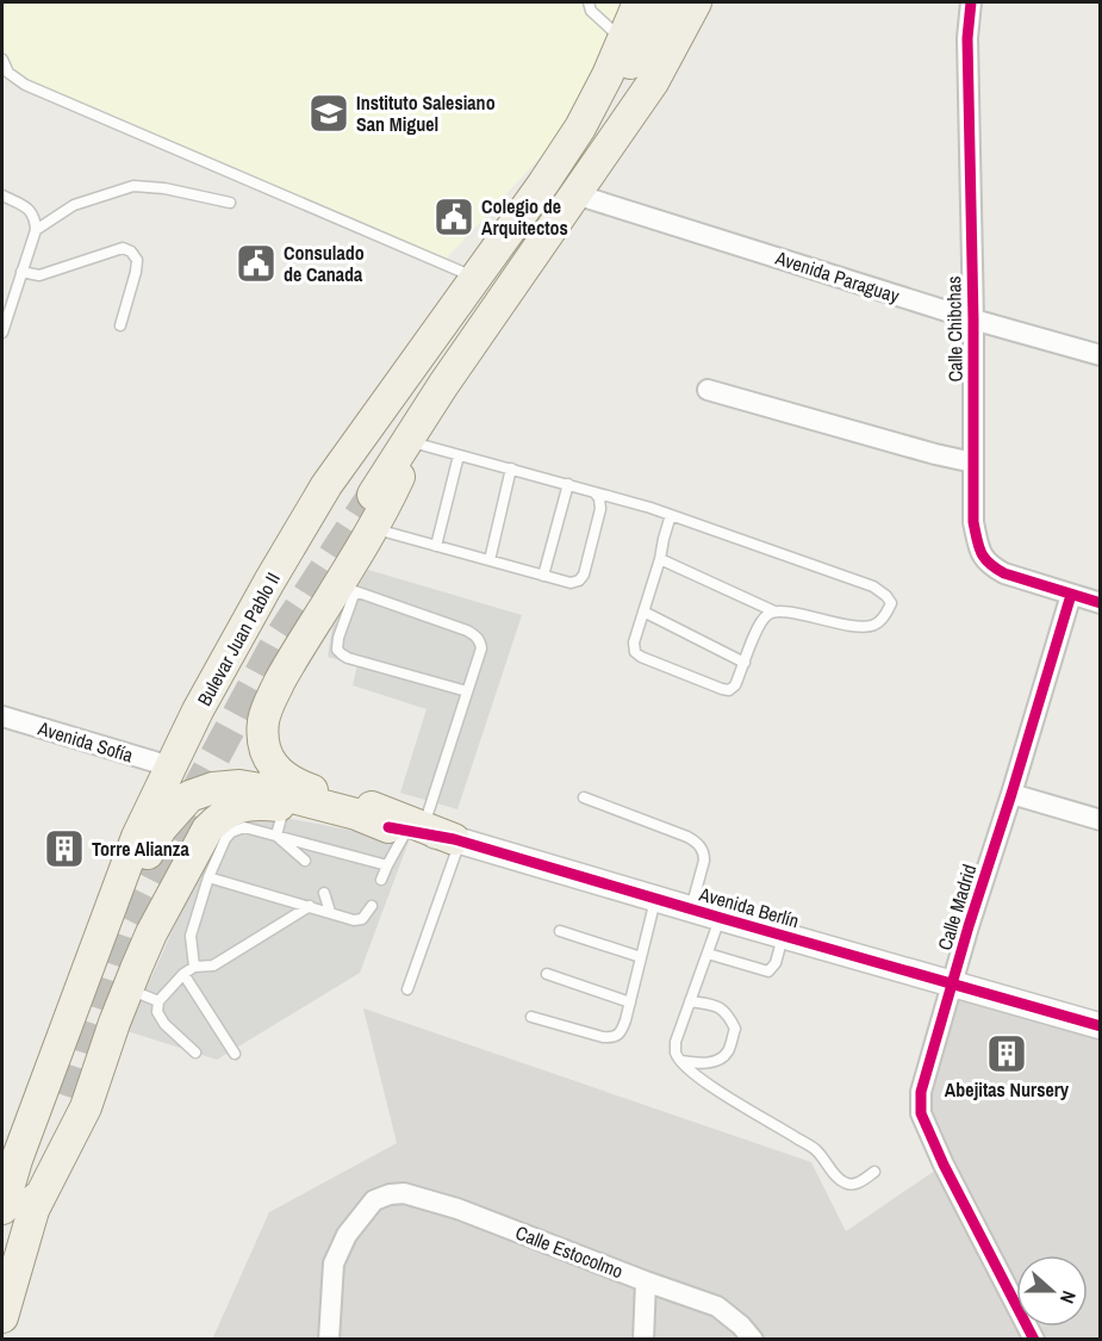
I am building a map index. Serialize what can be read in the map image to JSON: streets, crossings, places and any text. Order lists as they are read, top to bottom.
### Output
{
  "streets": {
    "main road": ["Bulevar Juan Pablo II"],
    "street": [
      "Avenida Paraguay",
      "Calle Chibchas",
      "Avenida Sofía",
      "Avenida Berlín",
      "Calle Madrid",
      "Calle Estocolmo"
    ]
  },
  "crossings": [
    ["Avenida Paraguay", "Calle Chibchas"],
    ["Avenida Paraguay", "Bulevar Juan Pablo II"],
    ["Calle Chibchas", "Calle Madrid"],
    ["Bulevar Juan Pablo II", "Avenida Sofía"],
    ["Avenida Berlín", "Calle Madrid"]
  ],
  "places": {
    "school or university": ["Instituto Salesiano San Miguel"],
    "public building": ["Colegio de Arquitectos", "Consulado de Canada"],
    "building": ["Torre Alianza", "Abejitas Nursery"]
  },
  "north": "right"
}
